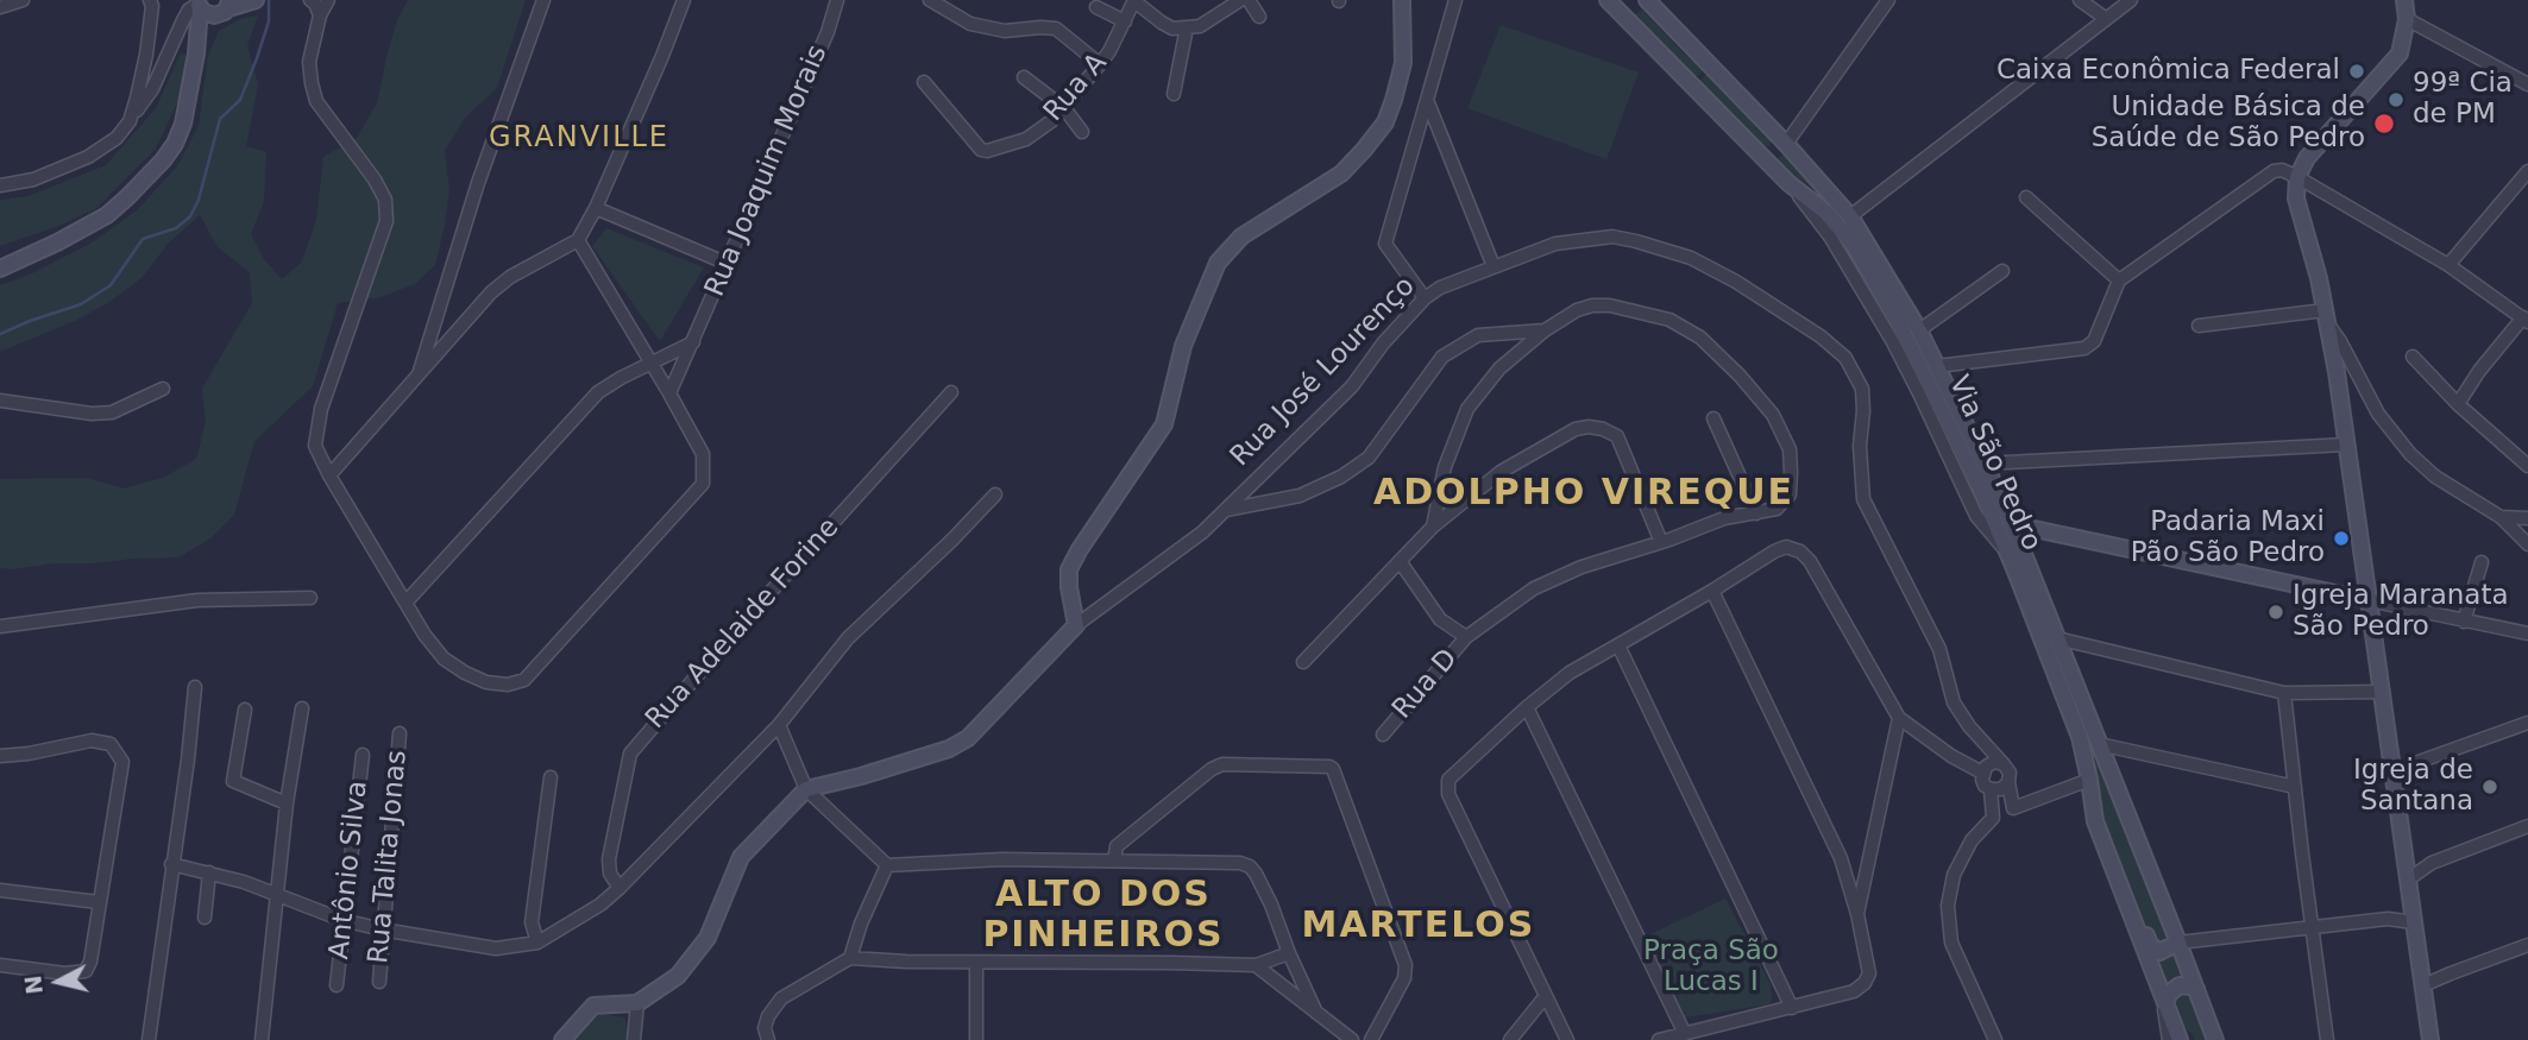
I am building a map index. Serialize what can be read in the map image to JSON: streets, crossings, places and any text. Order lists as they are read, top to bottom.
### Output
{
  "streets": {
    "main road": ["Rua José Lourenço", "Via São Pedro"],
    "street": [
      "Rua A",
      "Rua Joaquim Morais",
      "Rua Adelaide Forine",
      "Rua D",
      "Rua Talita Jonas",
      "Antônio Silva"
    ]
  },
  "districts": [
    "GRANVILLE",
    "ADOLPHO VIREQUE",
    "ALTO DOS PINHEIROS",
    "MARTELOS"
  ],
  "parks": ["Praça São Lucas I"],
  "places": [
    "Caixa Econômica Federal",
    "99ª Cia de PM",
    "Unidade Básica de Saúde de São Pedro",
    "Padaria Maxi Pão São Pedro",
    "Igreja Maranata São Pedro",
    "Igreja de Santana"
  ],
  "north": "left"
}
